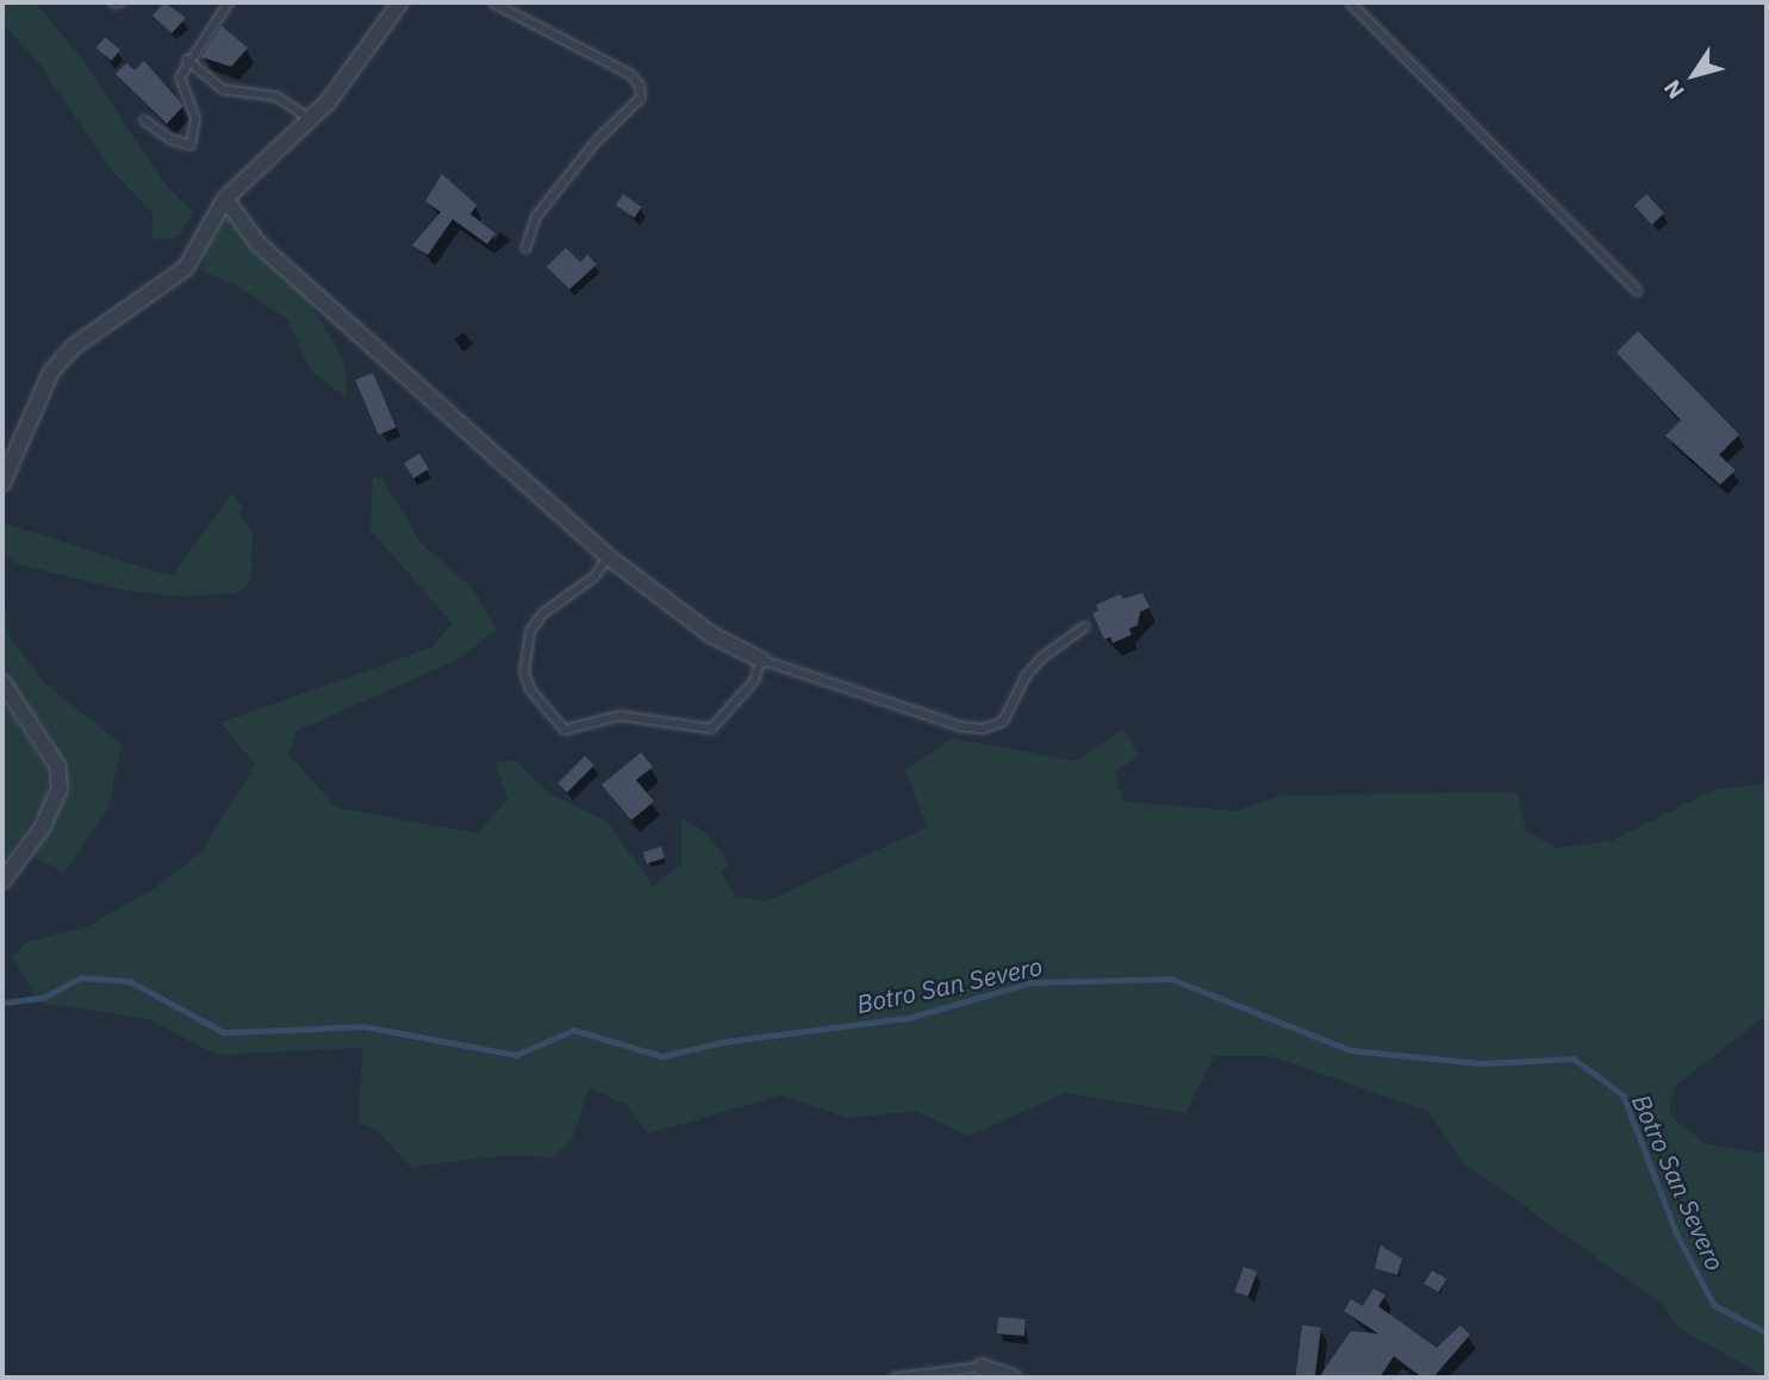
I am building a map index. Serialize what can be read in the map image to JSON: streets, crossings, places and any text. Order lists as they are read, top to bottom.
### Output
{
  "water": ["Botro San Severo"],
  "north": "bottom left"
}
